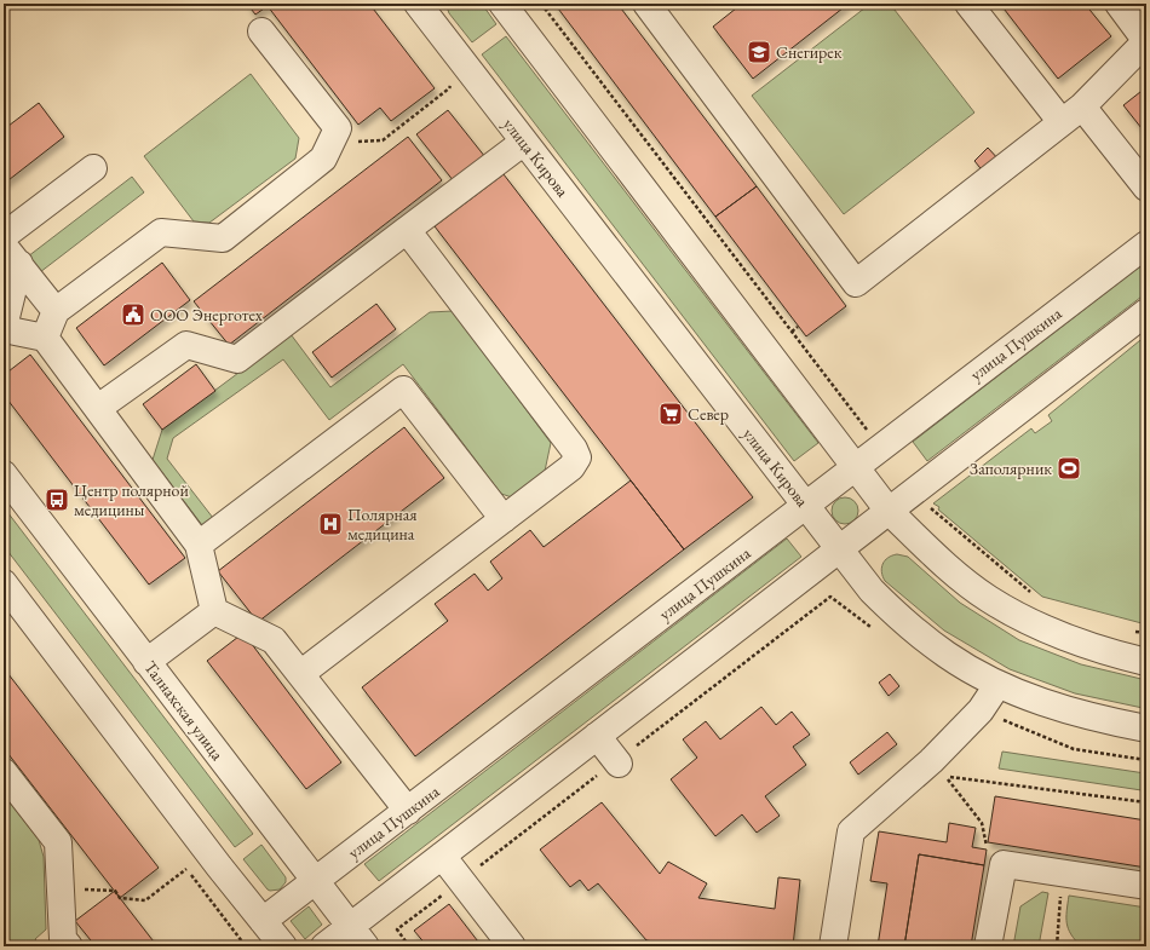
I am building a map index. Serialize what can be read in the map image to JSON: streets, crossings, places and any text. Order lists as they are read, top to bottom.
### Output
{
  "streets": {
    "street": ["улица Кирова", "улица Пушкина", "Талнахская улица"]
  },
  "crossings": [
    ["улица Кирова", "улица Пушкина"],
    ["улица Пушкина", "Талнахская улица"]
  ],
  "places": {
    "school or university": ["Снегирек"],
    "public building": ["ООО Энерготех"],
    "supermarket": ["Север"],
    "sports": ["Заполярник"],
    "bus stop": ["Центр полярной медицины"],
    "hospital": ["Полярная медицина"]
  }
}
